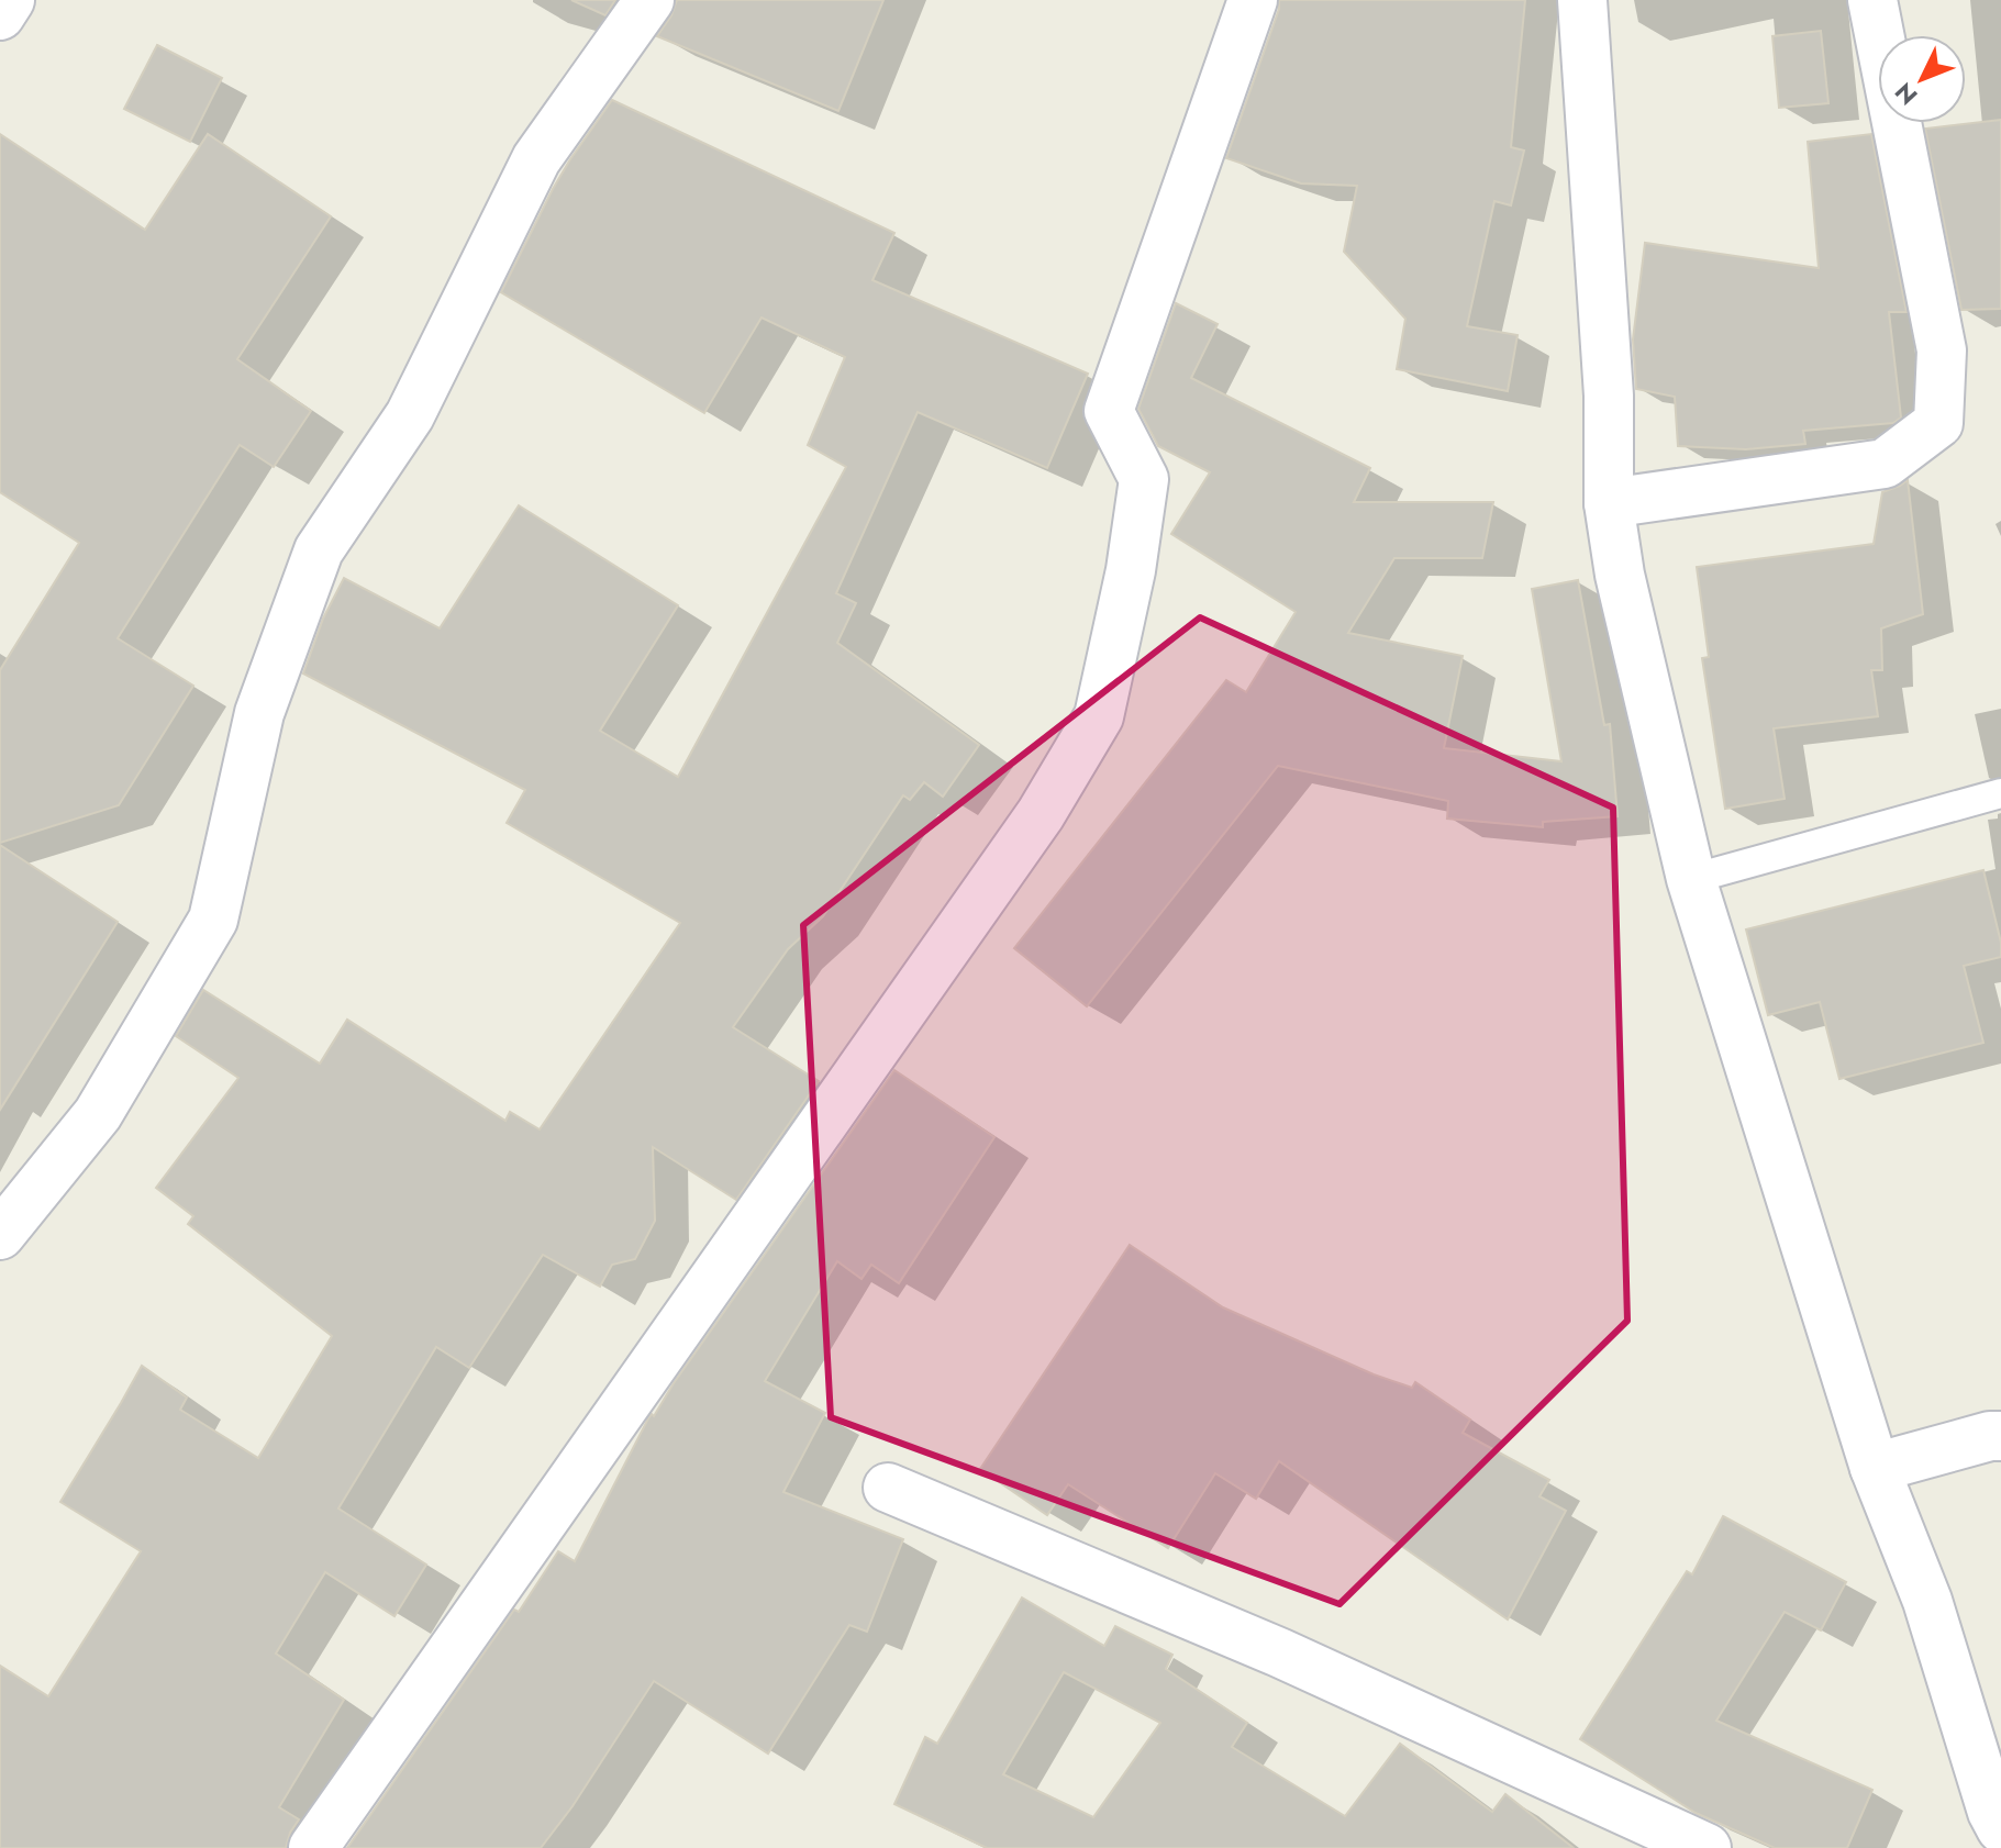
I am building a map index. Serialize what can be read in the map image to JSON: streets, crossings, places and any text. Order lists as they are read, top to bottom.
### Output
{
  "north": "bottom left"
}
